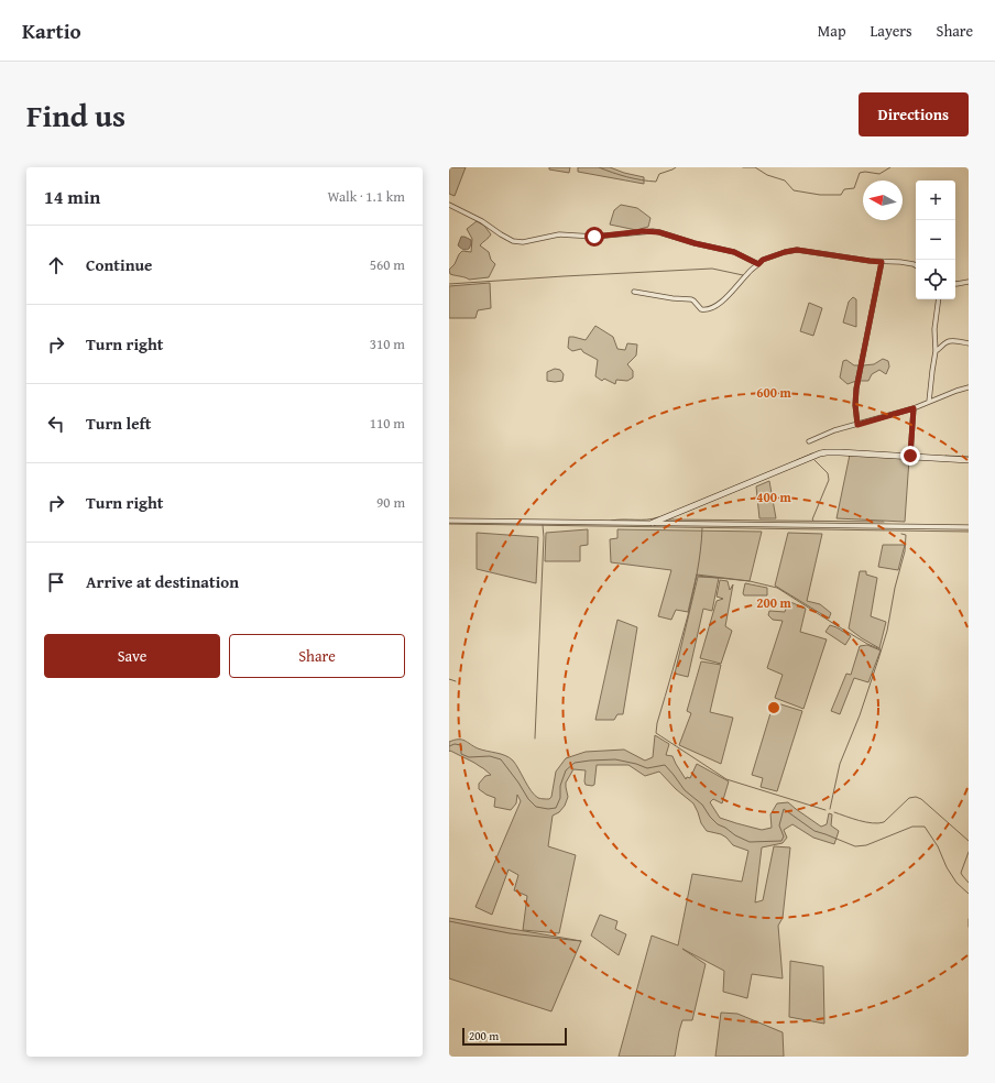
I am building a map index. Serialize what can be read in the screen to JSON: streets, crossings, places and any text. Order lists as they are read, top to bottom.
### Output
{
  "scale_bar": "200 m",
  "north": "left",
  "page": {
    "header": "Kartio",
    "nav": ["Map", "Layers", "Share"],
    "title": "Find us",
    "buttons": [
      "Directions",
      ["Save", "Share"]
    ],
    "heading": ["14 min", "Walk · 1.1 km"],
    "map_buttons": ["+", "−"],
    "list": [
      ["Continue", "560 m"],
      ["Turn right", "310 m"],
      ["Turn left", "110 m"],
      ["Turn right", "90 m"],
      "Arrive at destination"
    ],
    "scale": "200 m"
  },
  "rings": ["600 m", "400 m", "200 m"]
}
